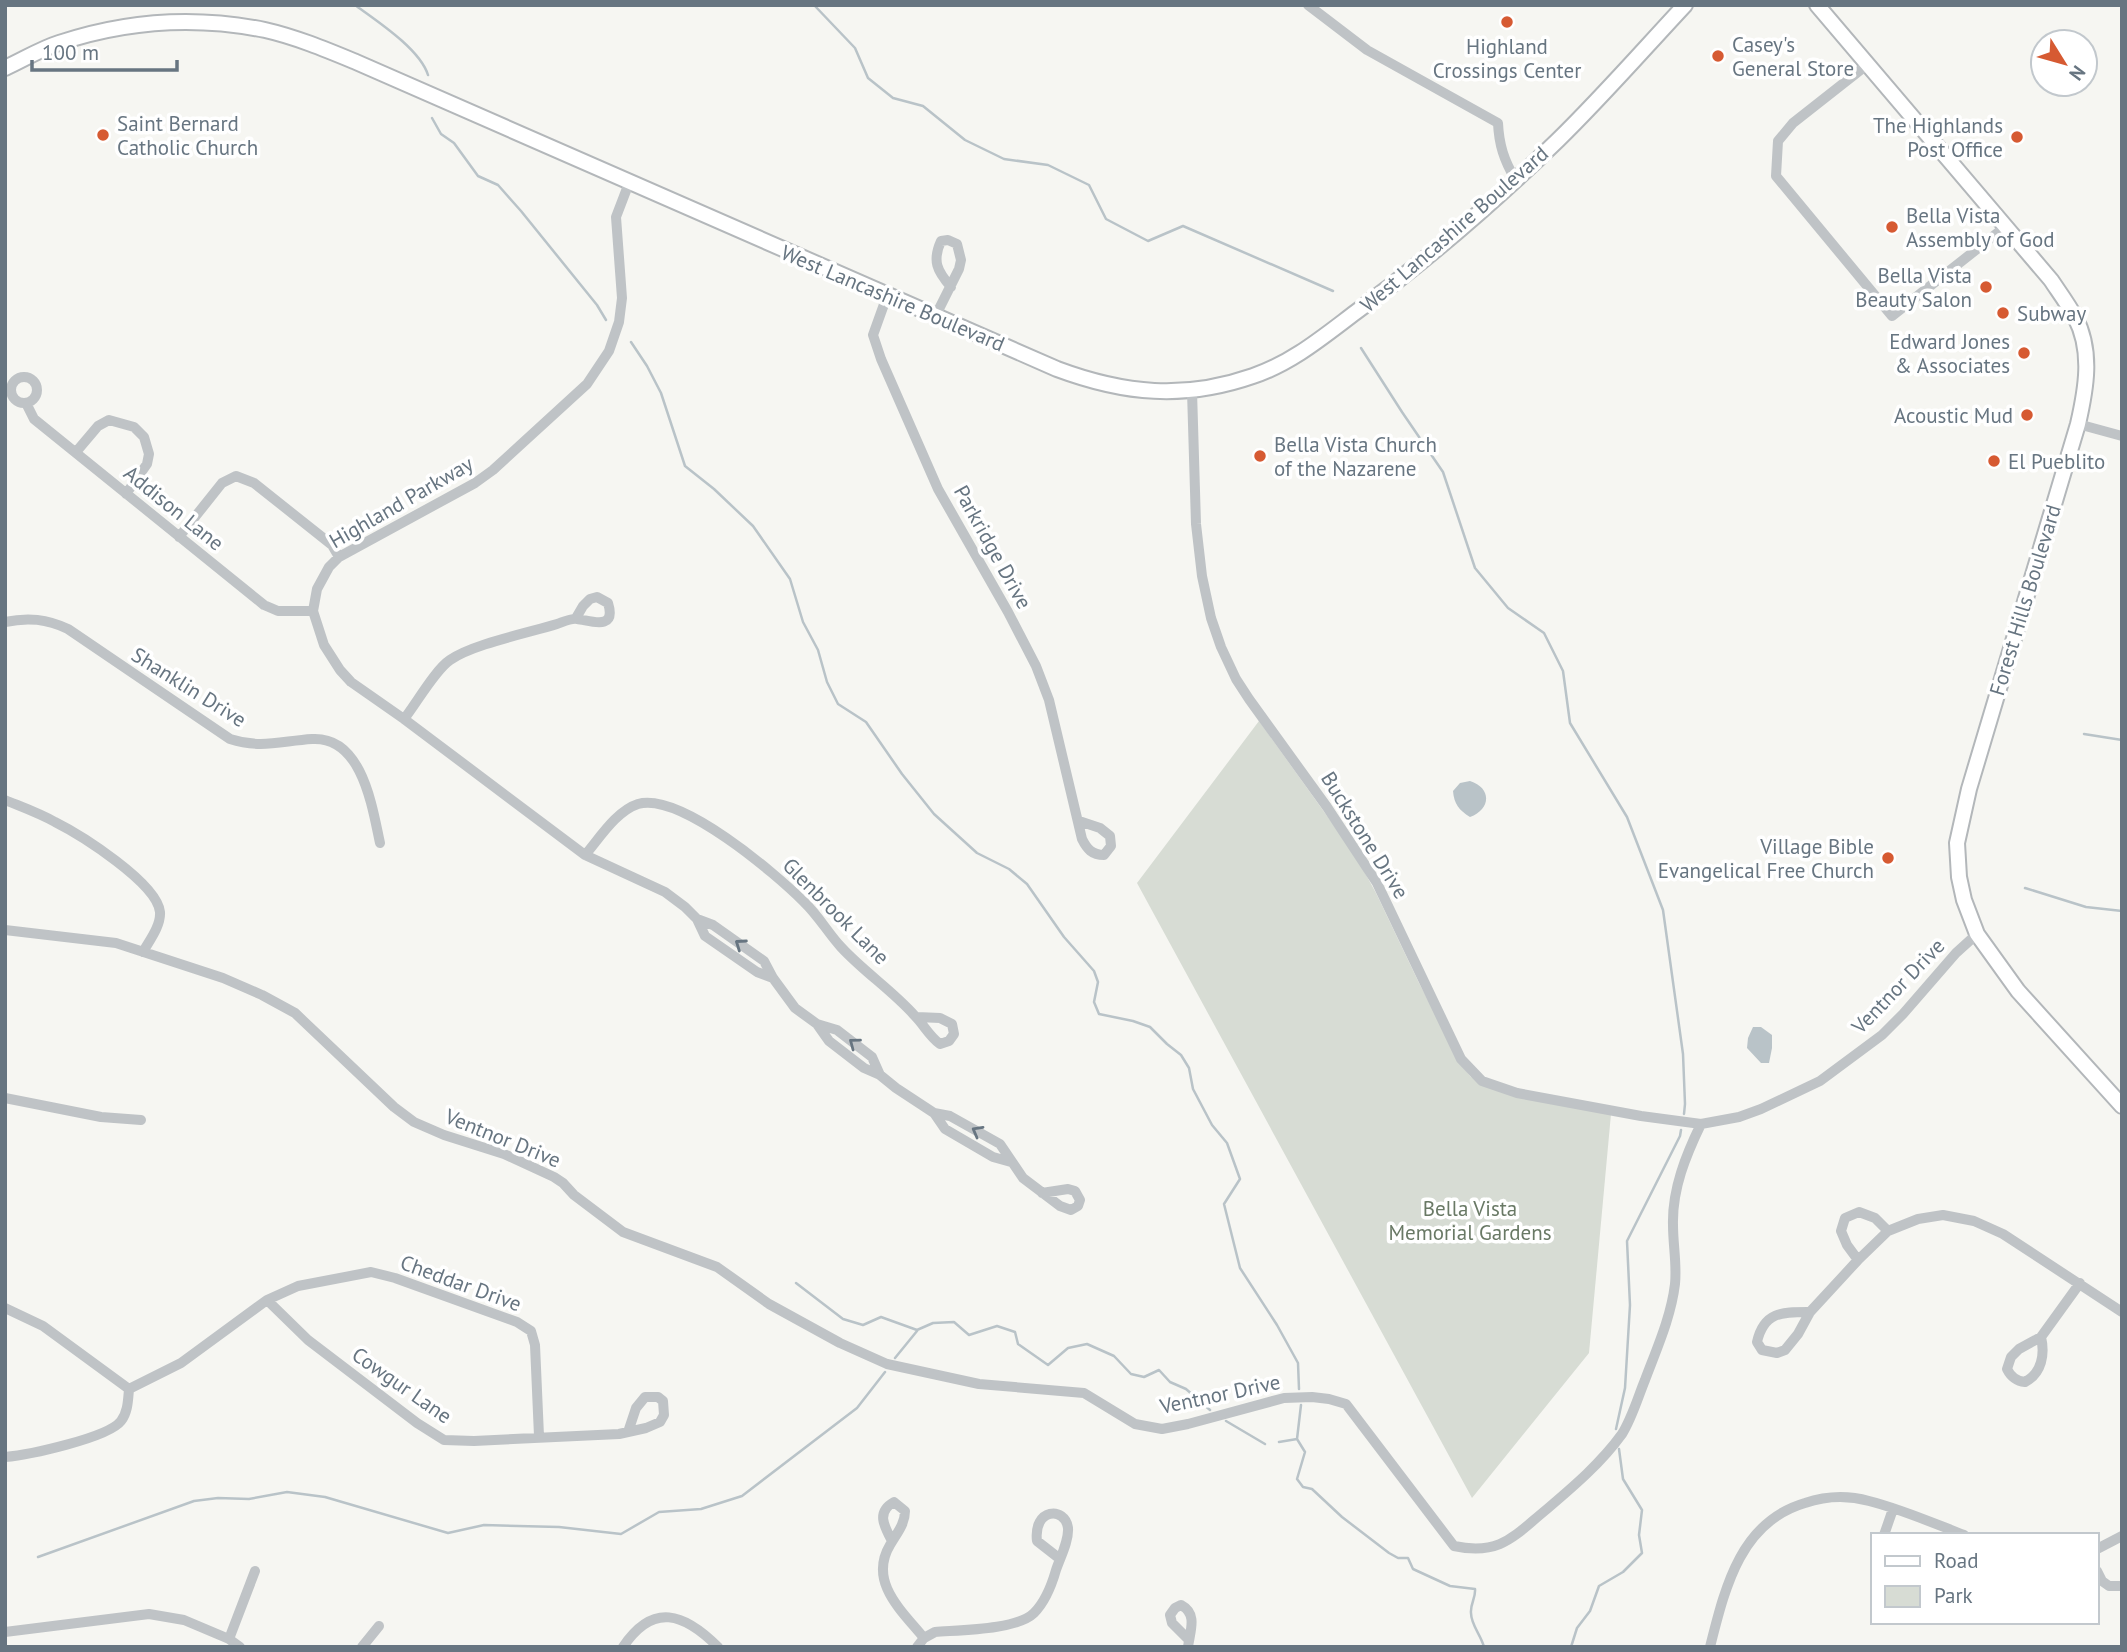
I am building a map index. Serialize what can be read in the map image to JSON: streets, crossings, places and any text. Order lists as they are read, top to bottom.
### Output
{
  "streets": {
    "main road": ["West Lancashire Boulevard", "Forest Hills Boulevard"],
    "street": [
      "Highland Parkway",
      "Addison Lane",
      "Parkridge Drive",
      "Shanklin Drive",
      "Buckstone Drive",
      "Glenbrook Lane",
      "Ventnor Drive",
      "Cheddar Drive",
      "Cowgur Lane"
    ]
  },
  "crossings": [
    ["West Lancashire Boulevard", "Highland Parkway"],
    ["West Lancashire Boulevard", "Parkridge Drive"],
    ["West Lancashire Boulevard", "Buckstone Drive"],
    ["Highland Parkway", "Addison Lane"],
    ["Forest Hills Boulevard", "Ventnor Drive"],
    ["Buckstone Drive", "Ventnor Drive"],
    ["Cheddar Drive", "Cowgur Lane"]
  ],
  "parks": ["Bella Vista Memorial Gardens"],
  "places": [
    "Highland Crossings Center",
    "Casey's General Store",
    "Saint Bernard Catholic Church",
    "The Highlands Post Office",
    "Bella Vista Assembly of God",
    "Bella Vista Beauty Salon",
    "Subway",
    "Edward Jones & Associates",
    "Acoustic Mud",
    "Bella Vista Church of the Nazarene",
    "El Pueblito",
    "Village Bible Evangelical Free Church"
  ],
  "legend": ["Road", "Park"],
  "scale_bar": "100 m",
  "north": "bottom right"
}
